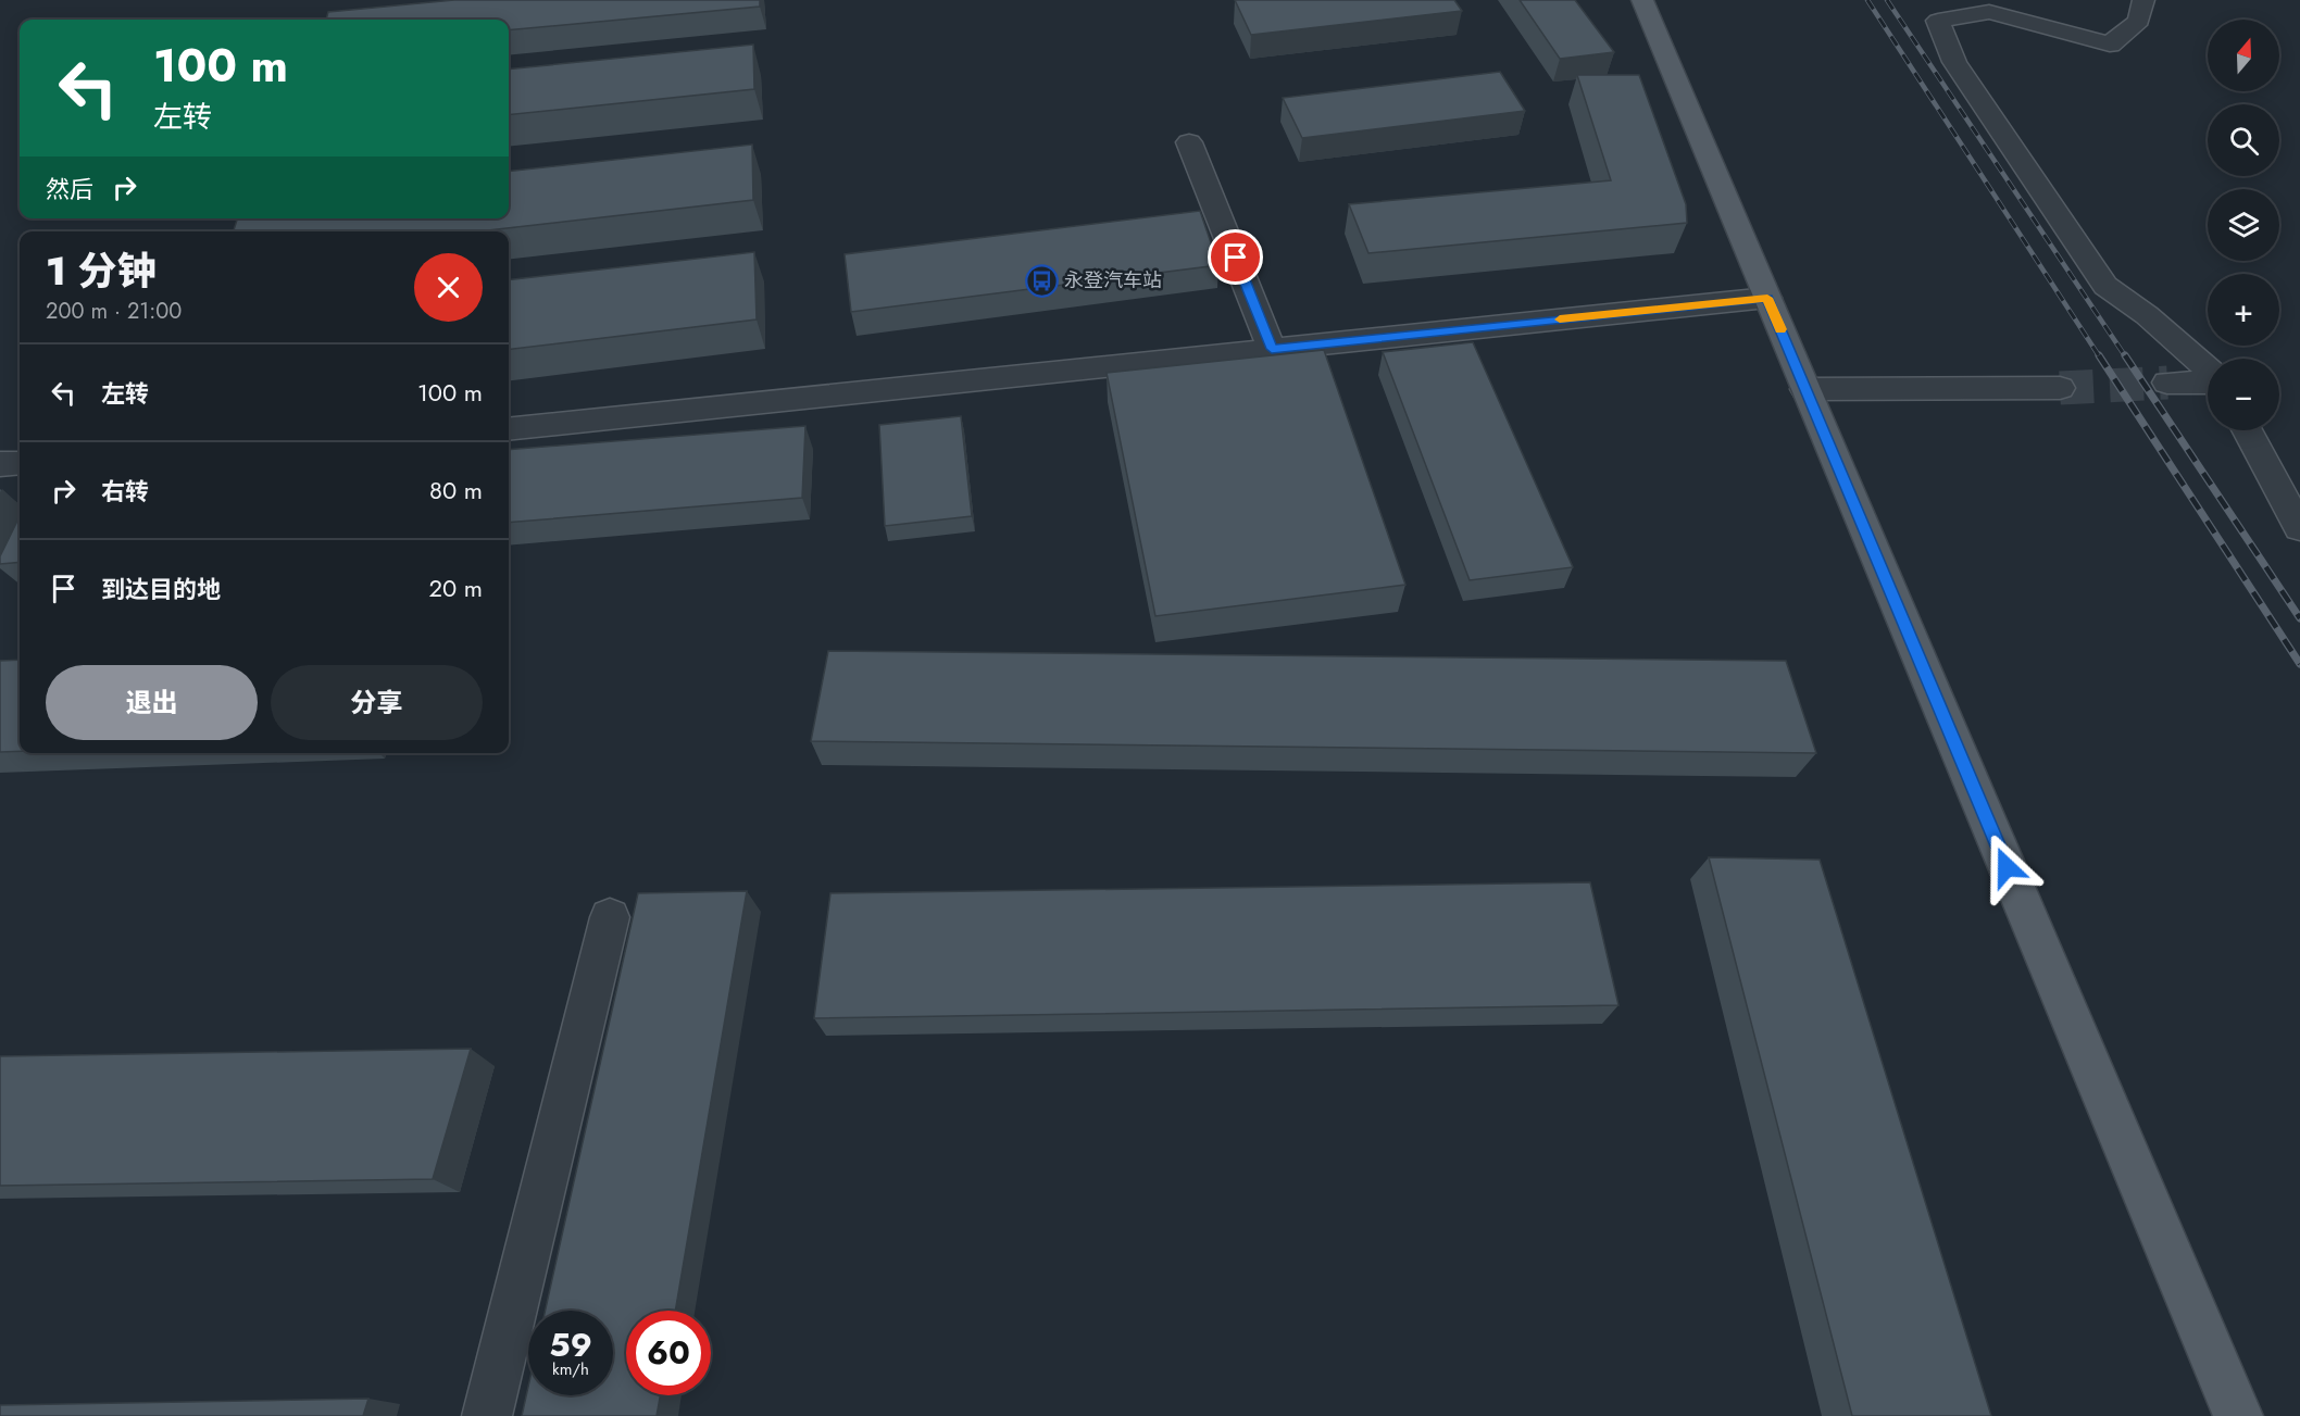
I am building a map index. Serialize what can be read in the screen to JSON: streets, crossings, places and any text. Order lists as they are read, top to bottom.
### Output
{
  "places": {
    "bus stop": ["永登汽车站"]
  },
  "north": "top",
  "page": {
    "map_buttons": ["+", "−"],
    "turn": ["100 m", "左转"],
    "then": "然后",
    "heading": ["1 分钟", "200 m · 21:00"],
    "list": [
      {
        "name": "左转",
        "value": "100 m"
      },
      {
        "name": "右转",
        "value": "80 m"
      },
      {
        "name": "到达目的地",
        "value": "20 m"
      }
    ],
    "buttons": ["退出", "分享"],
    "speed": "59 km/h",
    "limit": "60"
  }
}
